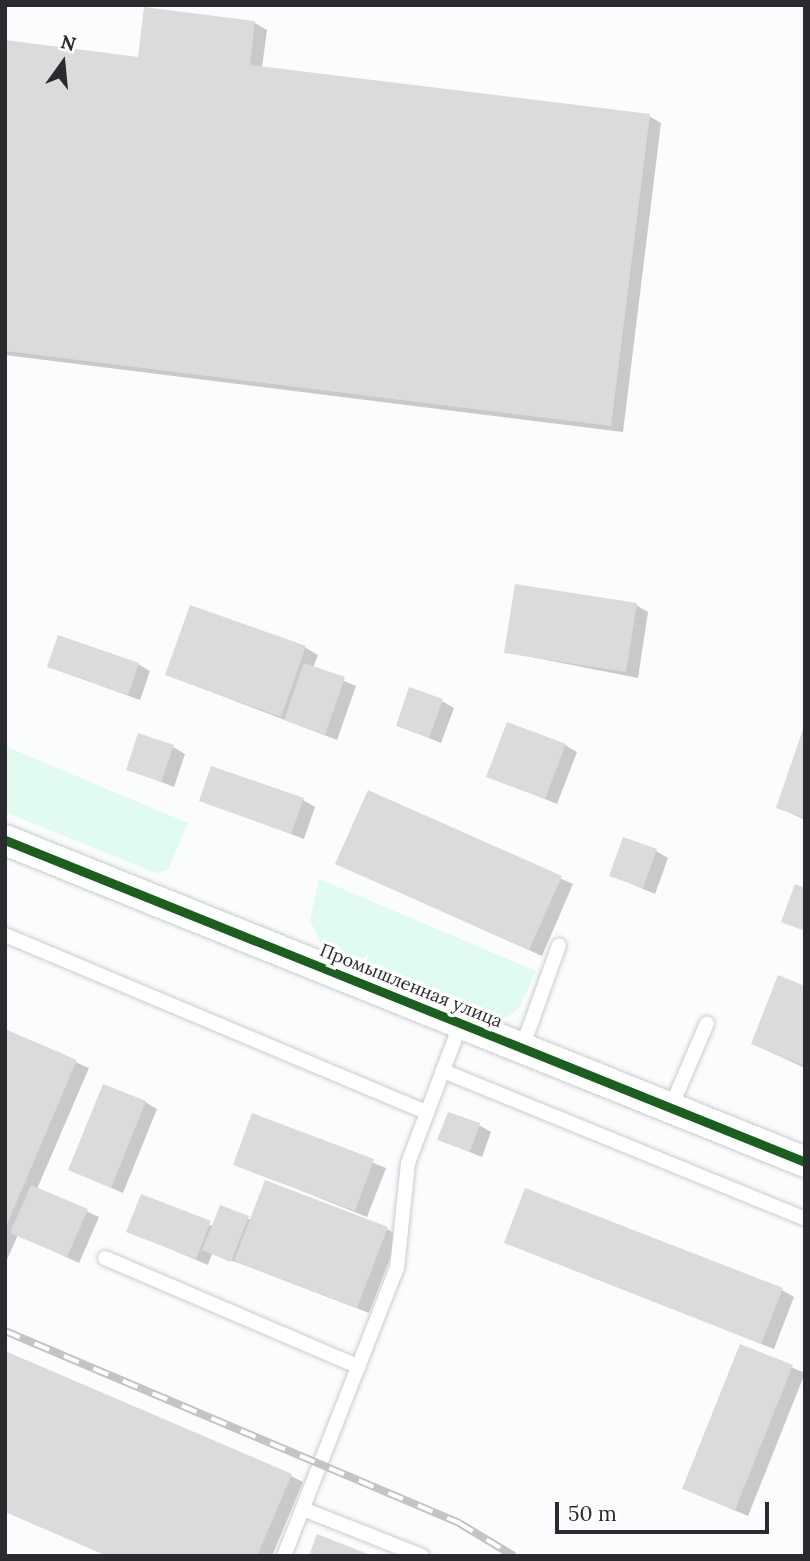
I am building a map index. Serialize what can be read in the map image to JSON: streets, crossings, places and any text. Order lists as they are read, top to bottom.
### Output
{
  "streets": {
    "street": ["Промышленная улица"]
  },
  "scale_bar": "50 m",
  "north": "top"
}
